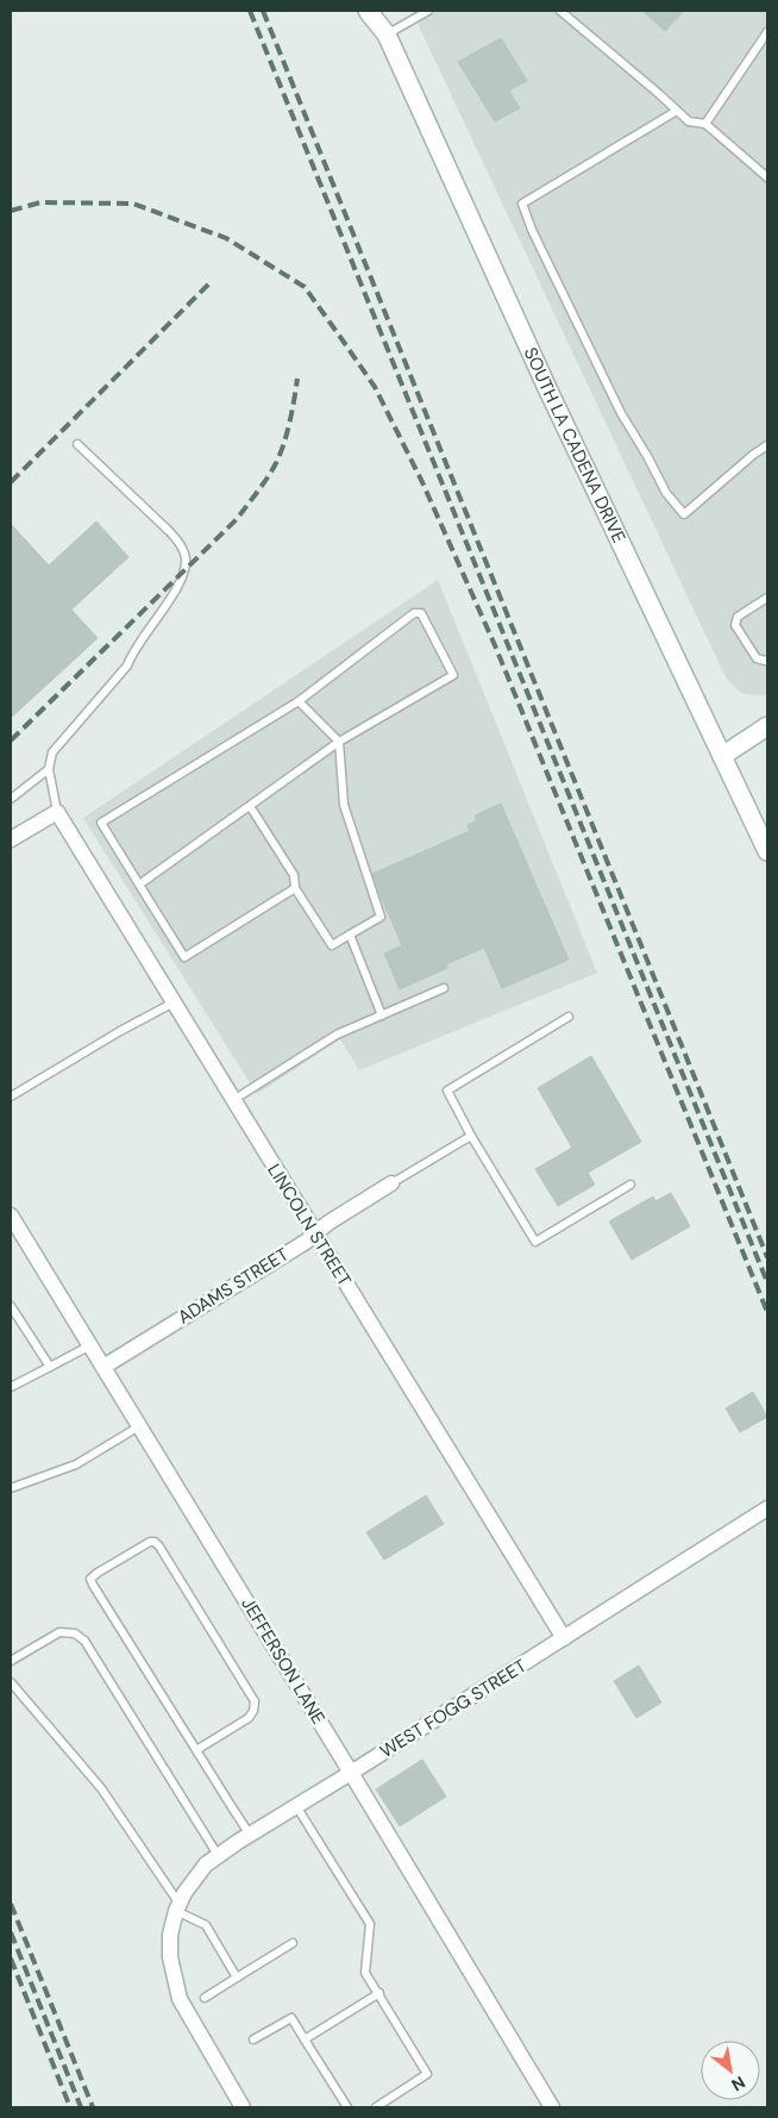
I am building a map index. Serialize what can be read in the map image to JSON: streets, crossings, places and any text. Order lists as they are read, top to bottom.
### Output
{
  "streets": {
    "main road": ["SOUTH LA CADENA DRIVE"],
    "street": [
      "LINCOLN STREET",
      "ADAMS STREET",
      "JEFFERSON LANE",
      "WEST FOGG STREET"
    ]
  },
  "crossings": [
    ["LINCOLN STREET", "ADAMS STREET"],
    ["LINCOLN STREET", "WEST FOGG STREET"],
    ["ADAMS STREET", "JEFFERSON LANE"],
    ["JEFFERSON LANE", "WEST FOGG STREET"]
  ],
  "north": "bottom right"
}
